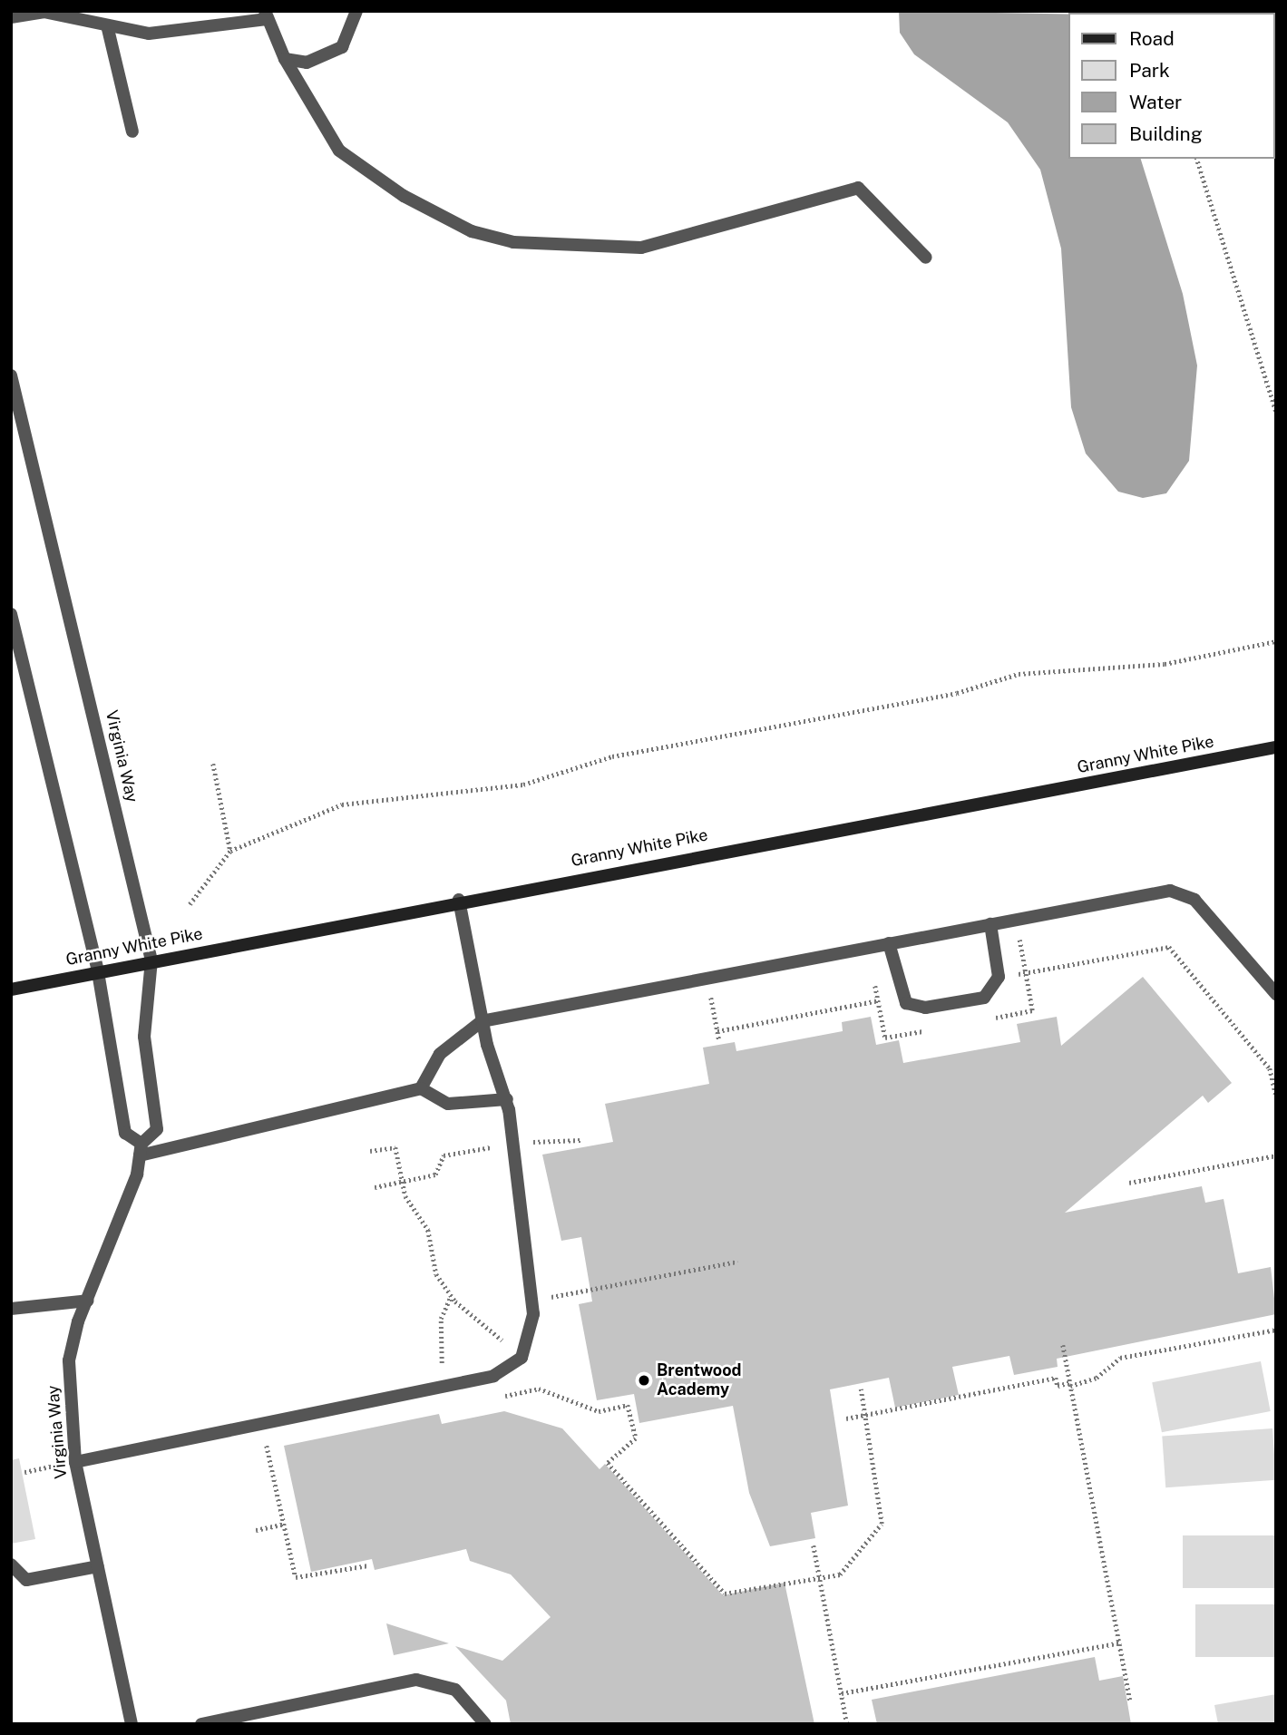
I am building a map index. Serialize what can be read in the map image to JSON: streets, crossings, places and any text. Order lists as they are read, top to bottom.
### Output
{
  "streets": {
    "main road": ["Granny White Pike"],
    "street": ["Virginia Way"]
  },
  "crossings": [
    ["Granny White Pike", "Virginia Way"]
  ],
  "places": ["Brentwood Academy"],
  "legend": [
    "Road",
    "Park",
    "Water",
    "Building"
  ]
}
